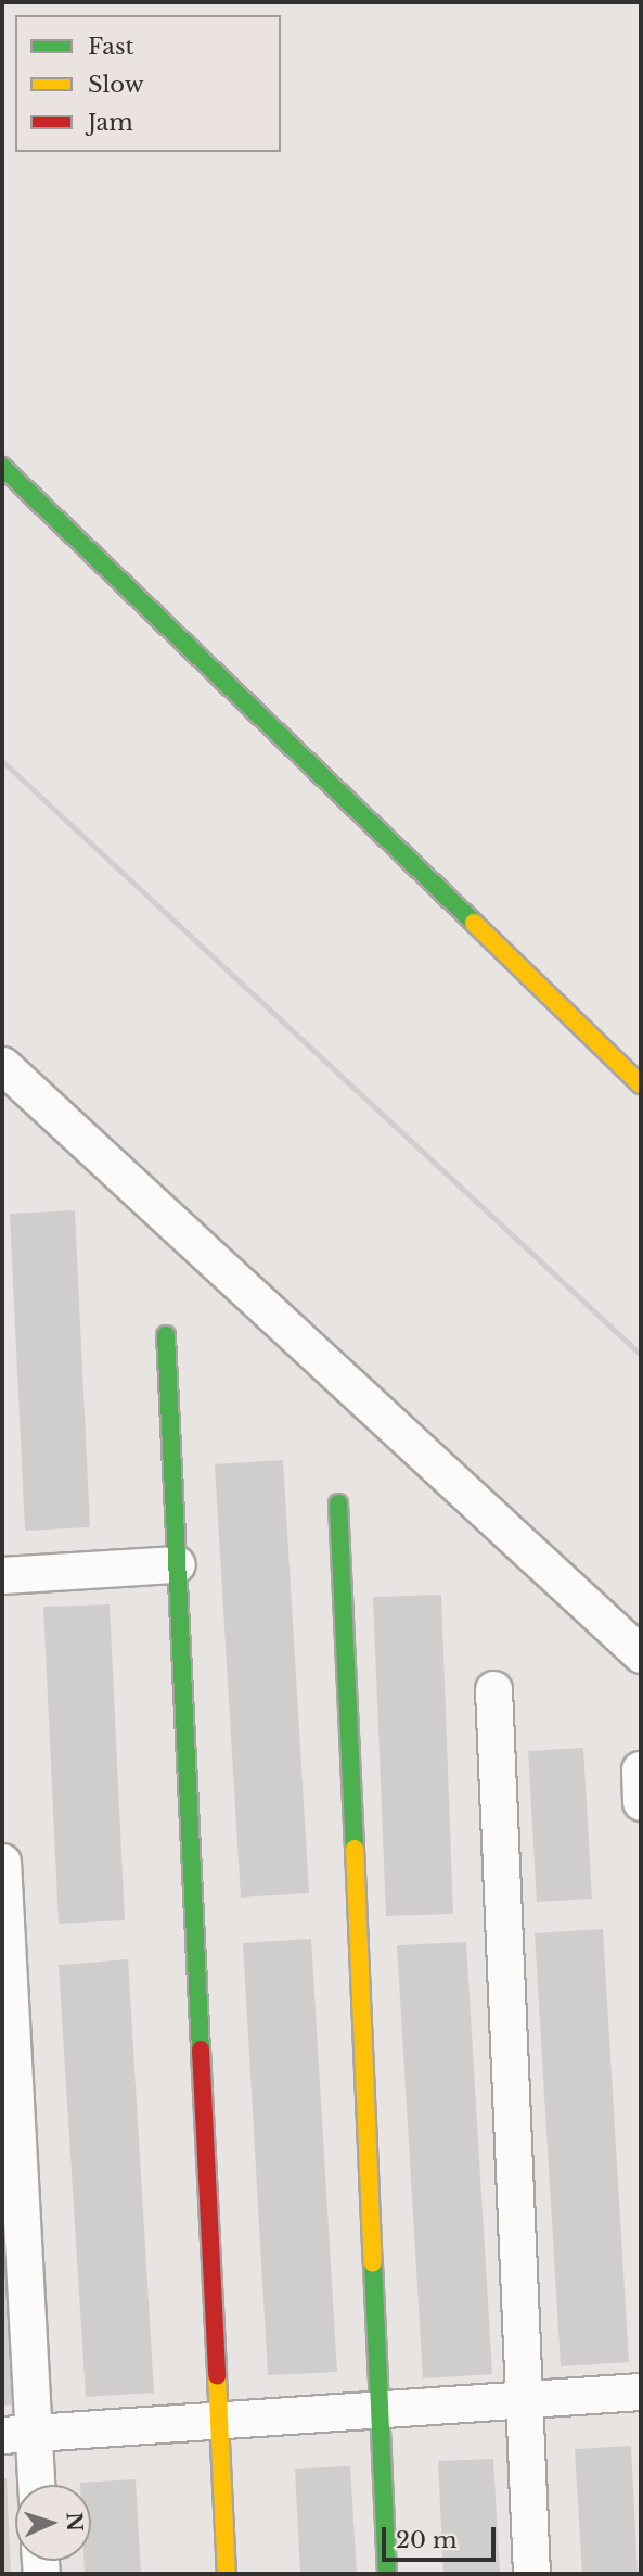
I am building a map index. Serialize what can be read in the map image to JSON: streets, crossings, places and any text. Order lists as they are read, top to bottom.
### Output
{
  "legend": ["Fast", "Slow", "Jam"],
  "scale_bar": "20 m",
  "north": "right"
}
